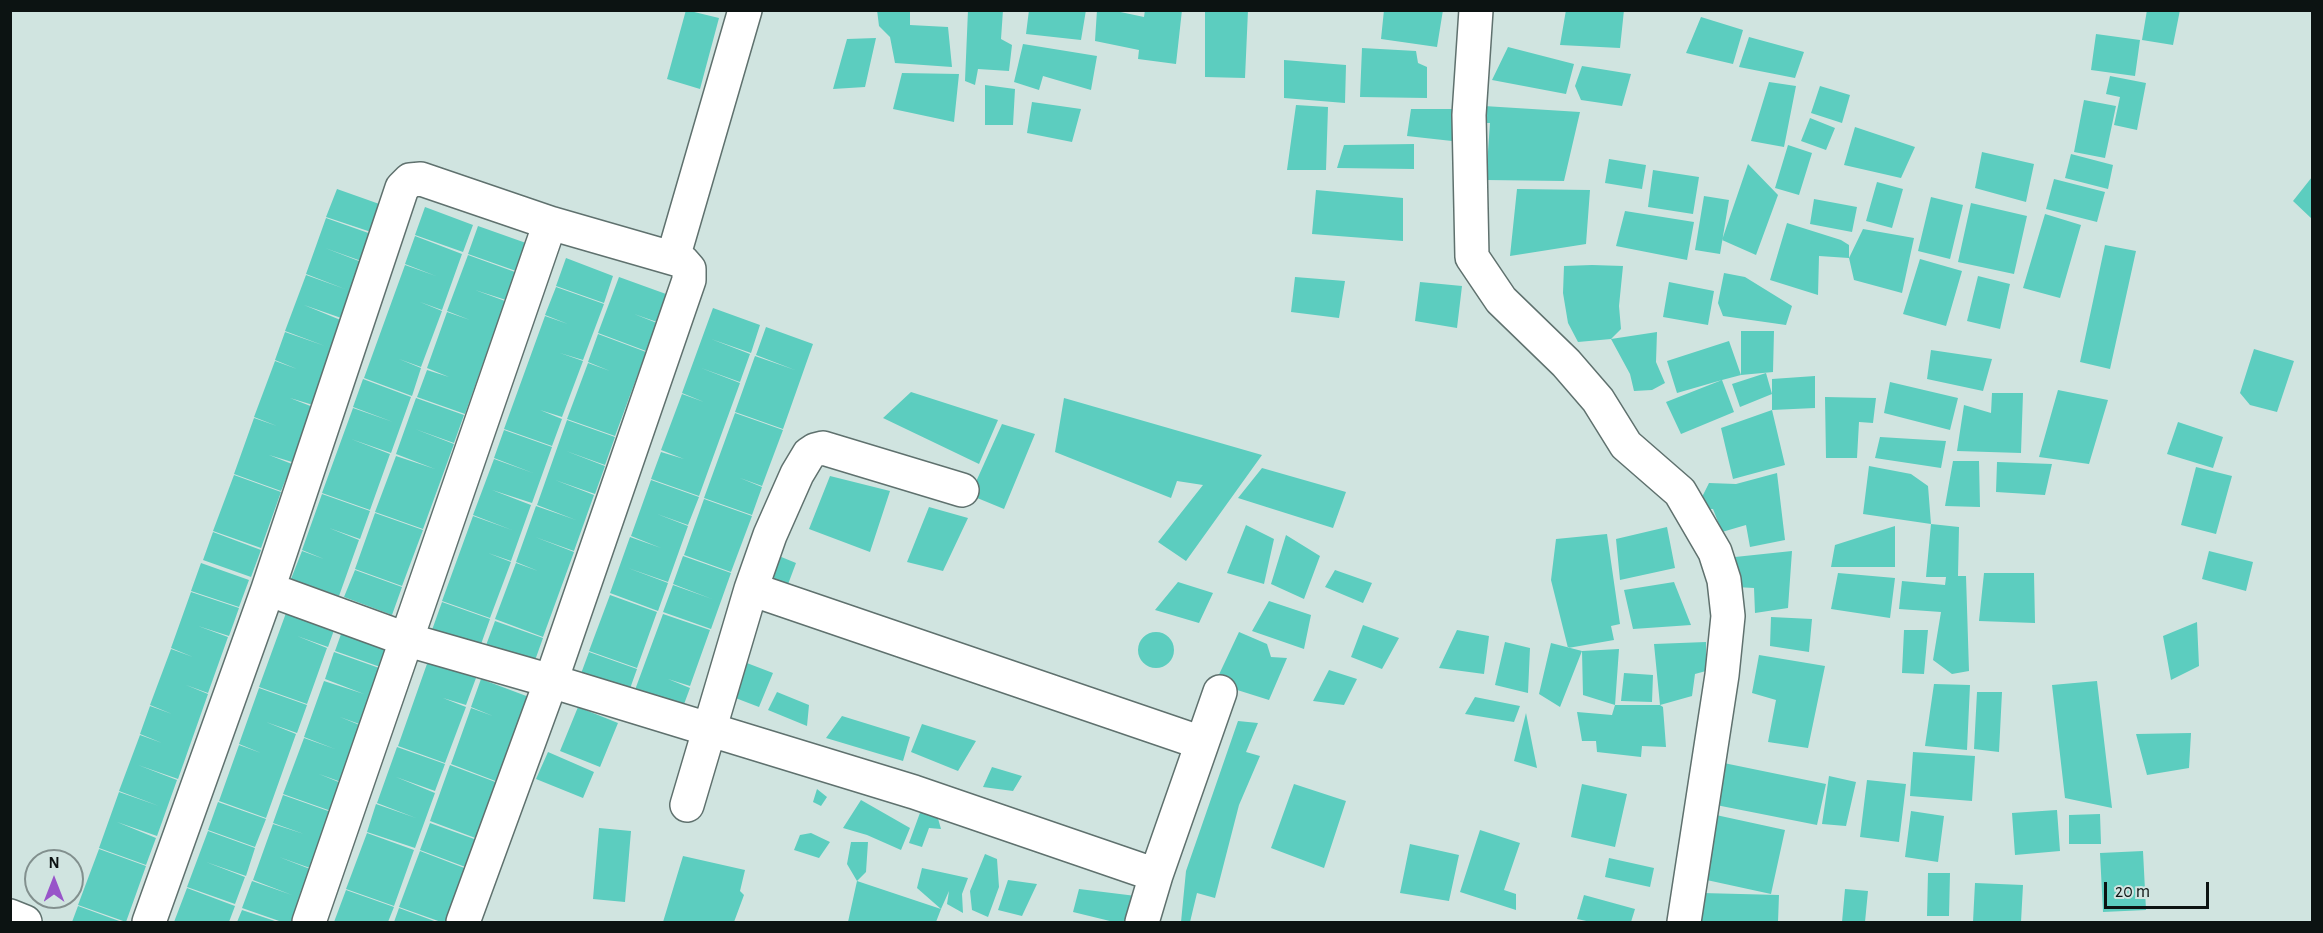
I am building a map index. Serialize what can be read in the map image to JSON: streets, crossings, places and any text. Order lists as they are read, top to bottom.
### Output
{
  "scale_bar": "20 m",
  "north": "top"
}
